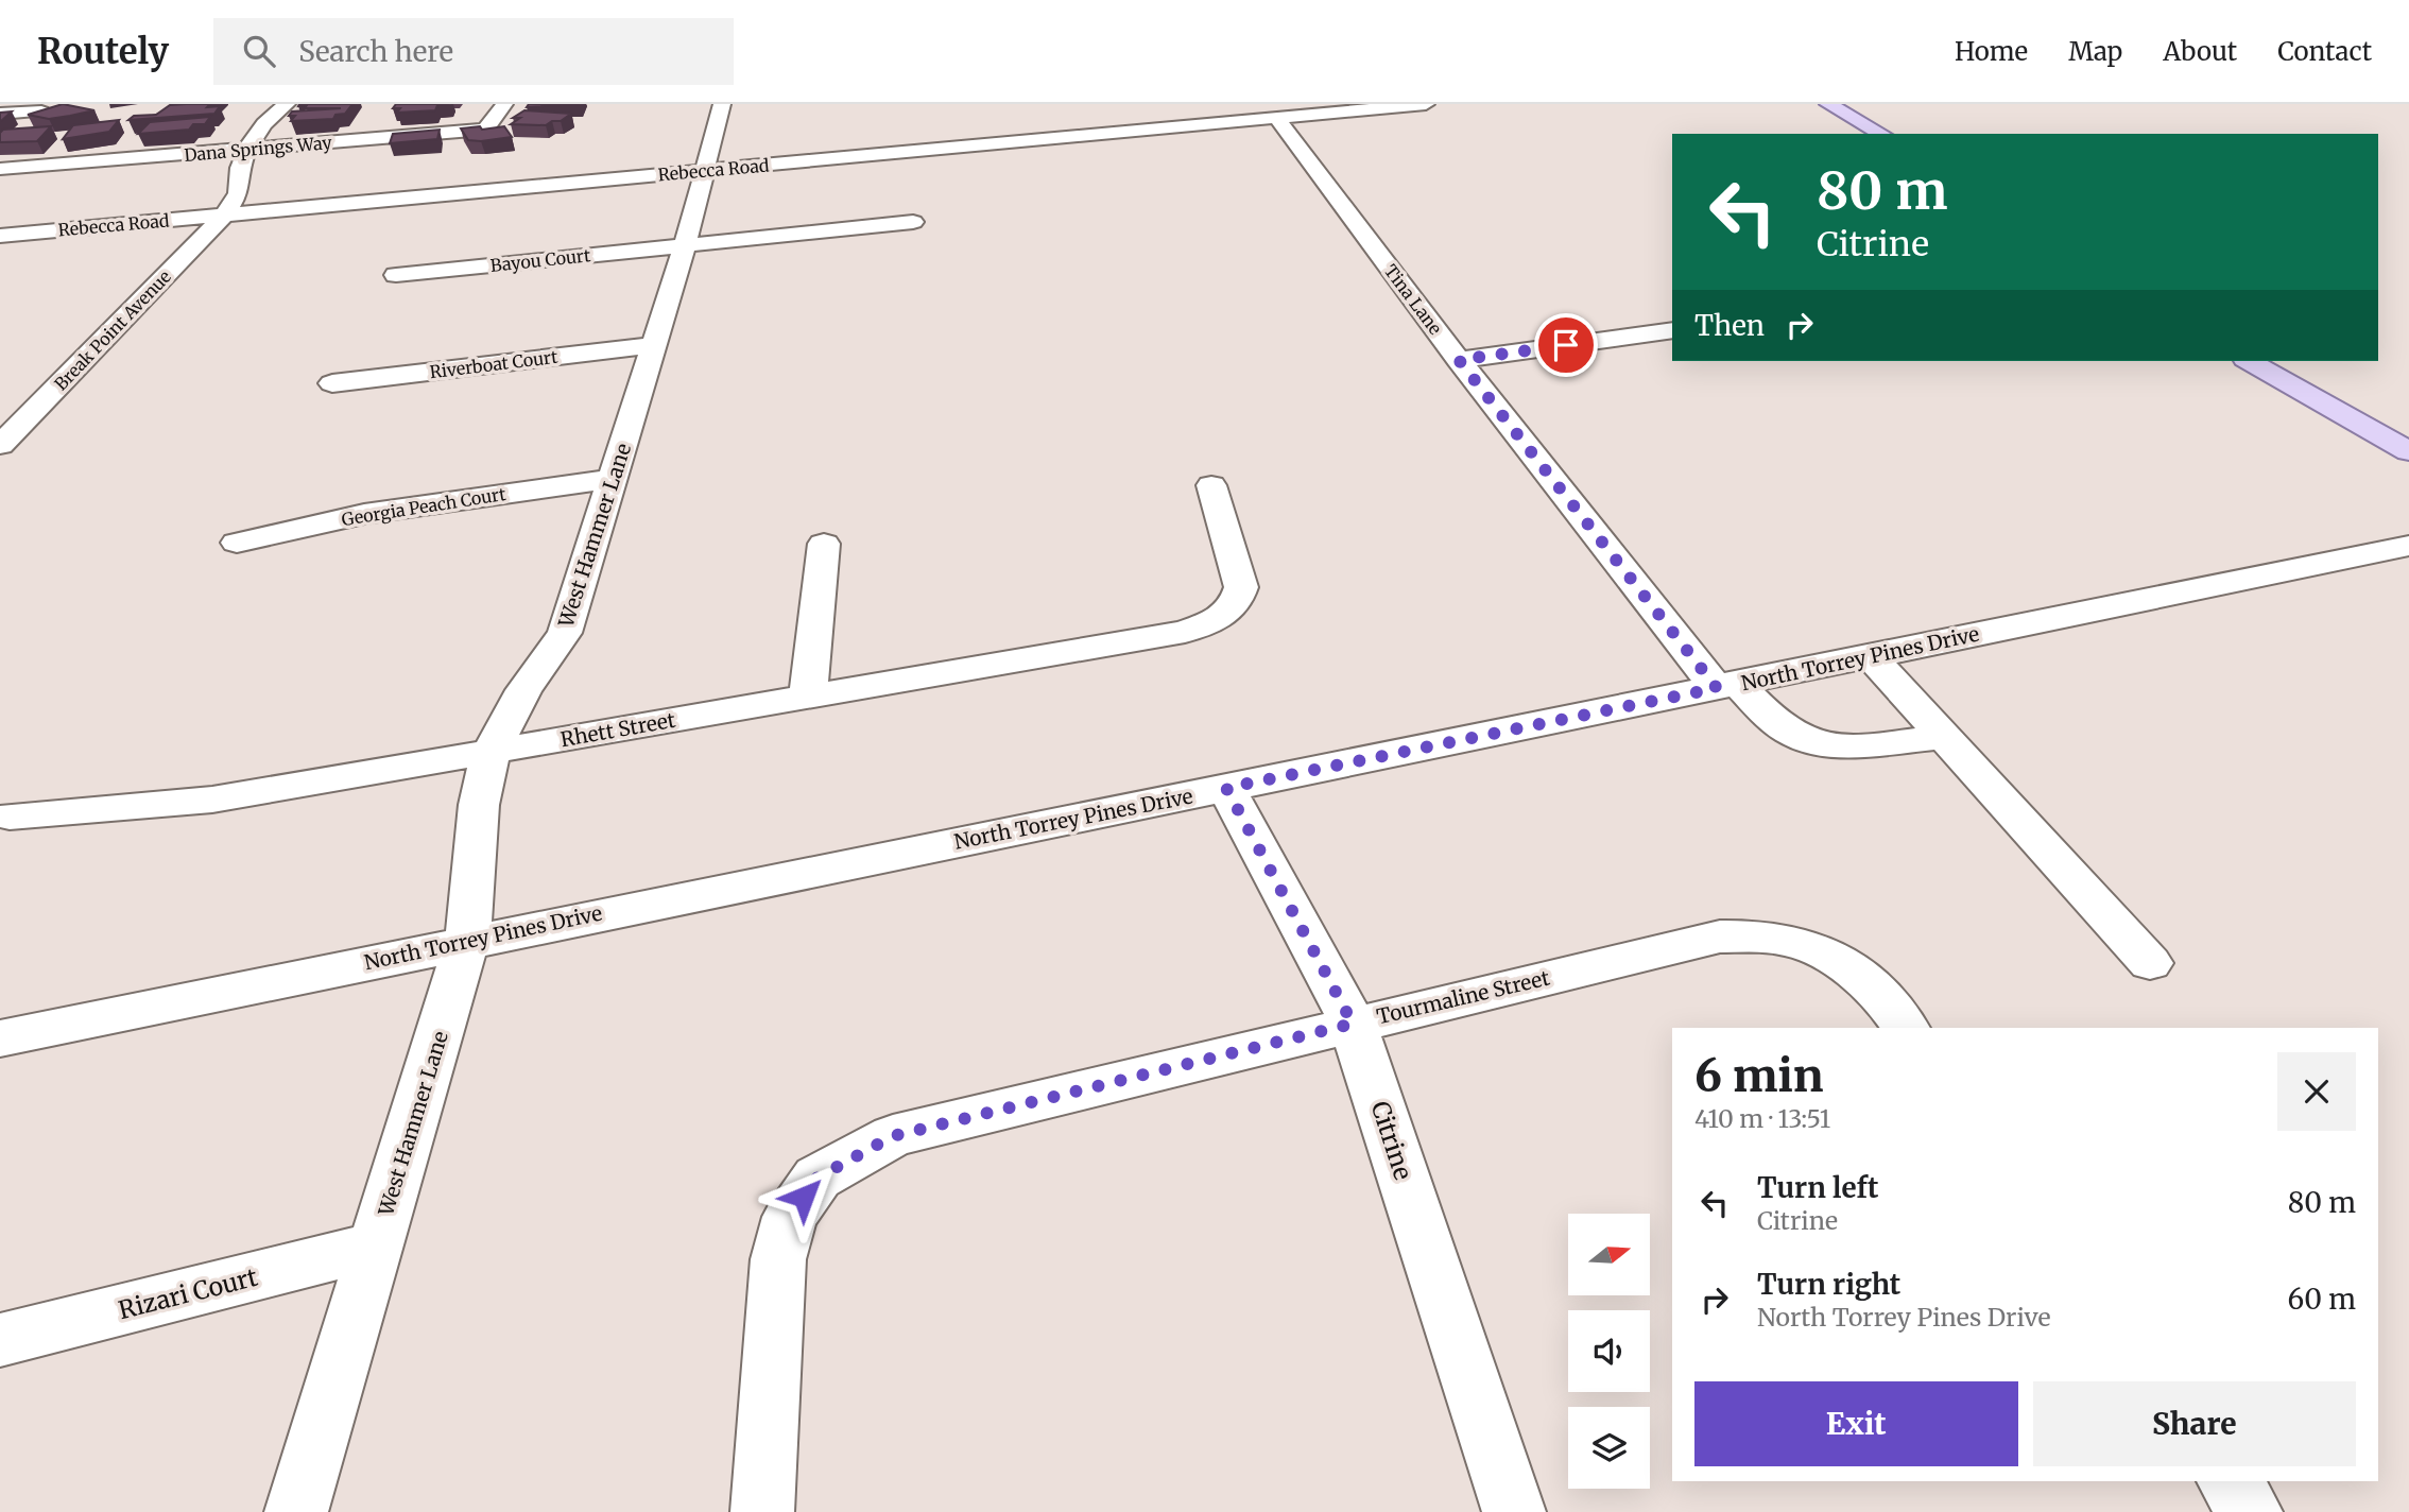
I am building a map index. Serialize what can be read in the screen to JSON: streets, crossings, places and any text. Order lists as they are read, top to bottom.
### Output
{
  "streets": {
    "street": [
      "Dana Springs Way",
      "Rebecca Road",
      "Bayou Court",
      "Tina Lane",
      "Break Point Avenue",
      "Riverboat Court",
      "Georgia Peach Court",
      "West Hammer Lane",
      "North Torrey Pines Drive",
      "Rhett Street",
      "Tourmaline Street",
      "Citrine",
      "Rizari Court"
    ]
  },
  "crossings": [
    ["Rebecca Road", "Tina Lane"],
    ["Rebecca Road", "Break Point Avenue"],
    ["Rebecca Road", "West Hammer Lane"],
    ["Bayou Court", "West Hammer Lane"],
    ["Tina Lane", "North Torrey Pines Drive"],
    ["Riverboat Court", "West Hammer Lane"],
    ["Georgia Peach Court", "West Hammer Lane"],
    ["West Hammer Lane", "North Torrey Pines Drive"],
    ["West Hammer Lane", "Rhett Street"],
    ["West Hammer Lane", "Rizari Court"],
    ["North Torrey Pines Drive", "Citrine"],
    ["Tourmaline Street", "Citrine"]
  ],
  "north": "right",
  "page": {
    "header": "Routely",
    "search": "Search here",
    "nav": [
      "Home",
      "Map",
      "About",
      "Contact"
    ],
    "turn": ["80 m", "Citrine"],
    "then": "Then",
    "heading": ["6 min", "410 m · 13:51"],
    "list": [
      {
        "name": "Turn left",
        "note": "Citrine",
        "value": "80 m"
      },
      {
        "name": "Turn right",
        "note": "North Torrey Pines Drive",
        "value": "60 m"
      }
    ],
    "buttons": ["Exit", "Share"]
  }
}
